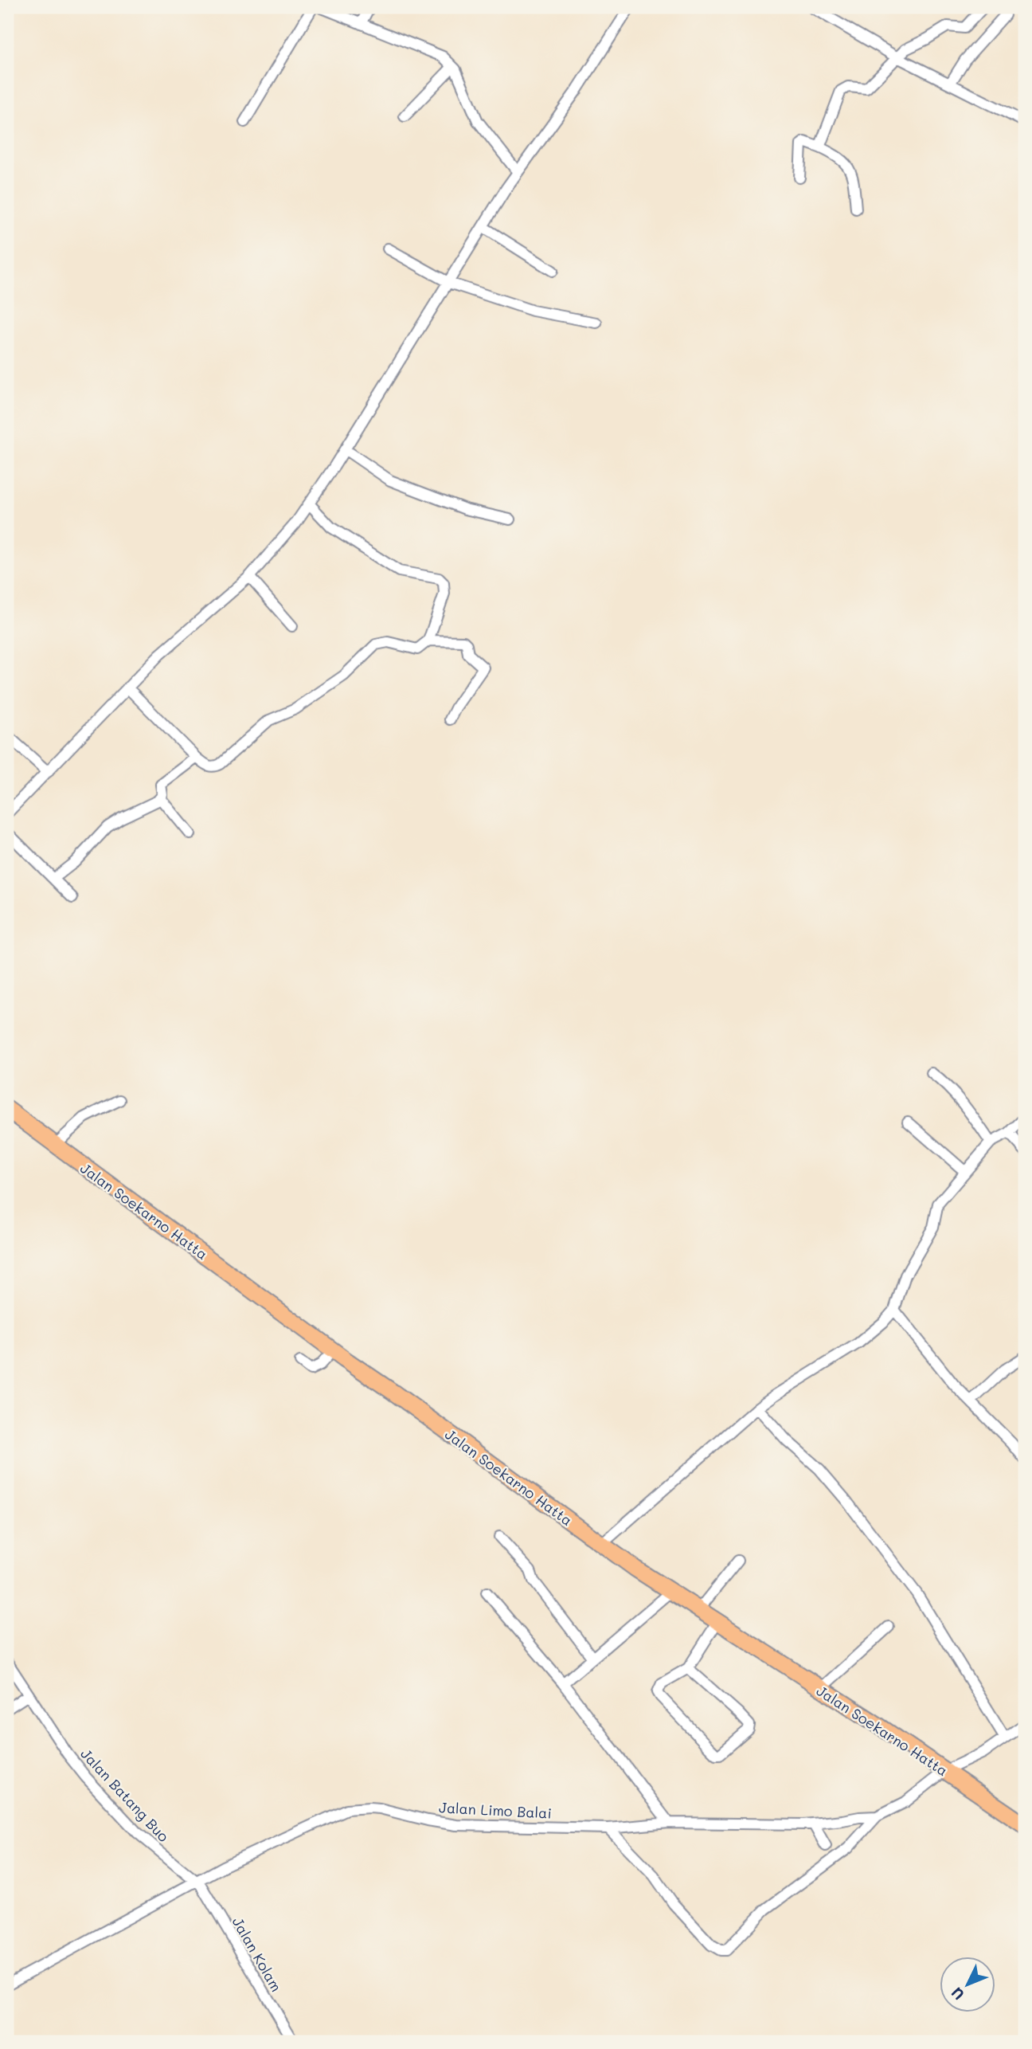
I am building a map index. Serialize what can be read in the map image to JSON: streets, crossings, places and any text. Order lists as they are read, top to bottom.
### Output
{
  "streets": {
    "highway": ["Jalan Soekarno Hatta"],
    "street": ["Jalan Batang Buo", "Jalan Limo Balai", "Jalan Kolam"]
  },
  "crossings": [
    ["Jalan Soekarno Hatta", "Jalan Limo Balai"],
    ["Jalan Batang Buo", "Jalan Limo Balai"],
    ["Jalan Batang Buo", "Jalan Kolam"],
    ["Jalan Limo Balai", "Jalan Kolam"]
  ],
  "north": "bottom left"
}
